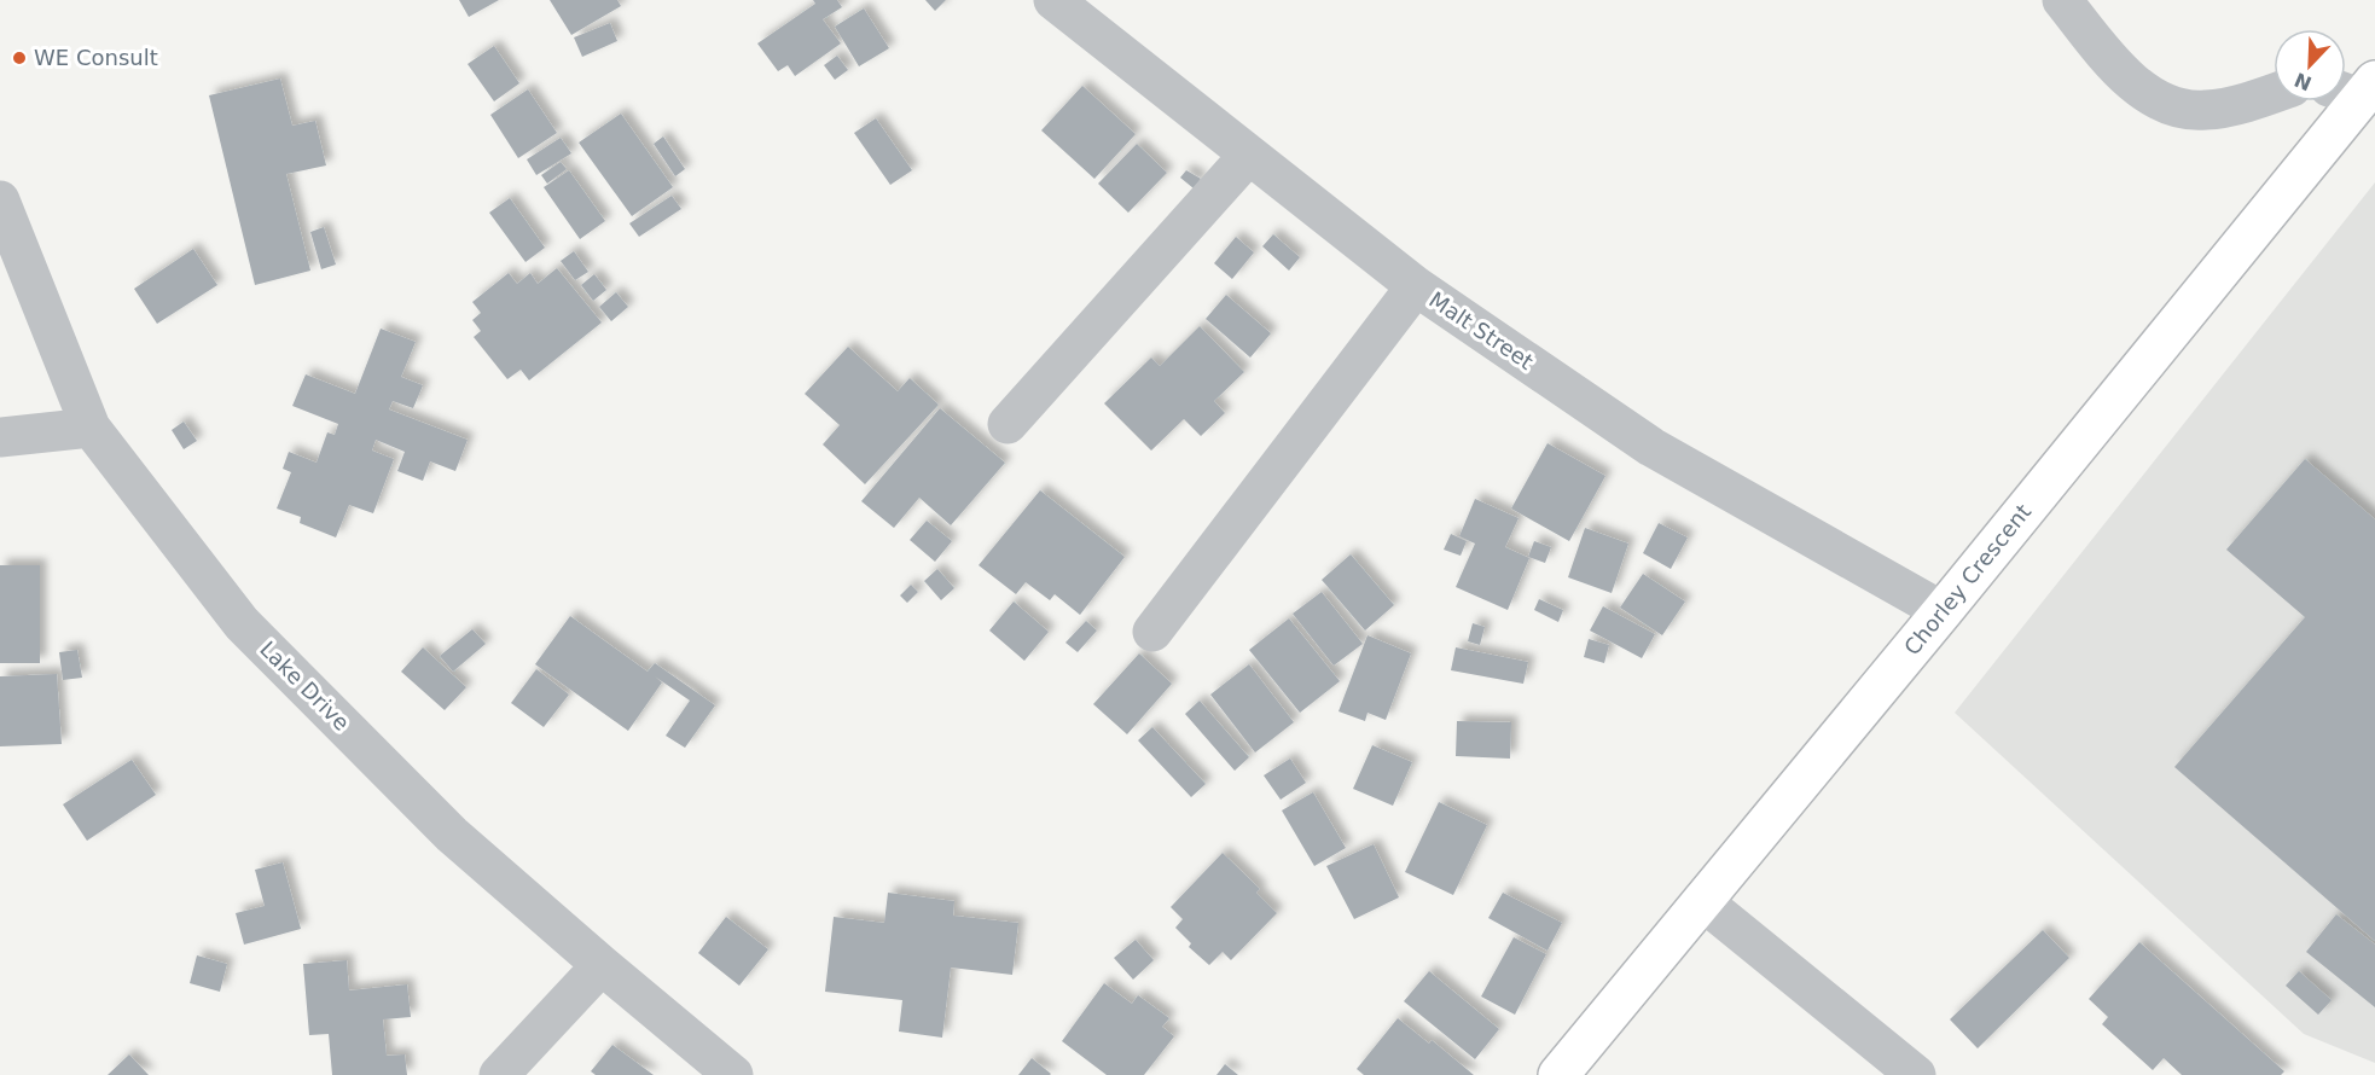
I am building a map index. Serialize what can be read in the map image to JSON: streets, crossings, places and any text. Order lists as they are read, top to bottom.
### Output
{
  "streets": {
    "main road": ["Chorley Crescent"],
    "street": ["Malt Street", "Lake Drive"]
  },
  "crossings": [
    ["Malt Street", "Chorley Crescent"]
  ],
  "places": ["WE Consult"],
  "north": "bottom left"
}
